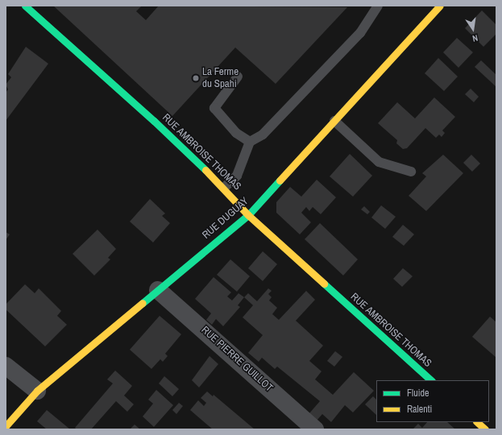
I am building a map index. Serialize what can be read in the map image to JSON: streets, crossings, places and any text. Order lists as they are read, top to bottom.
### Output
{
  "streets": {
    "street": ["RUE AMBROISE THOMAS", "RUE DUGUAY", "RUE PIERRE GUILLOT"]
  },
  "crossings": [
    ["RUE AMBROISE THOMAS", "RUE DUGUAY"],
    ["RUE DUGUAY", "RUE PIERRE GUILLOT"]
  ],
  "places": ["La Ferme du Spahi"],
  "legend": ["Fluide", "Ralenti"],
  "north": "bottom"
}
